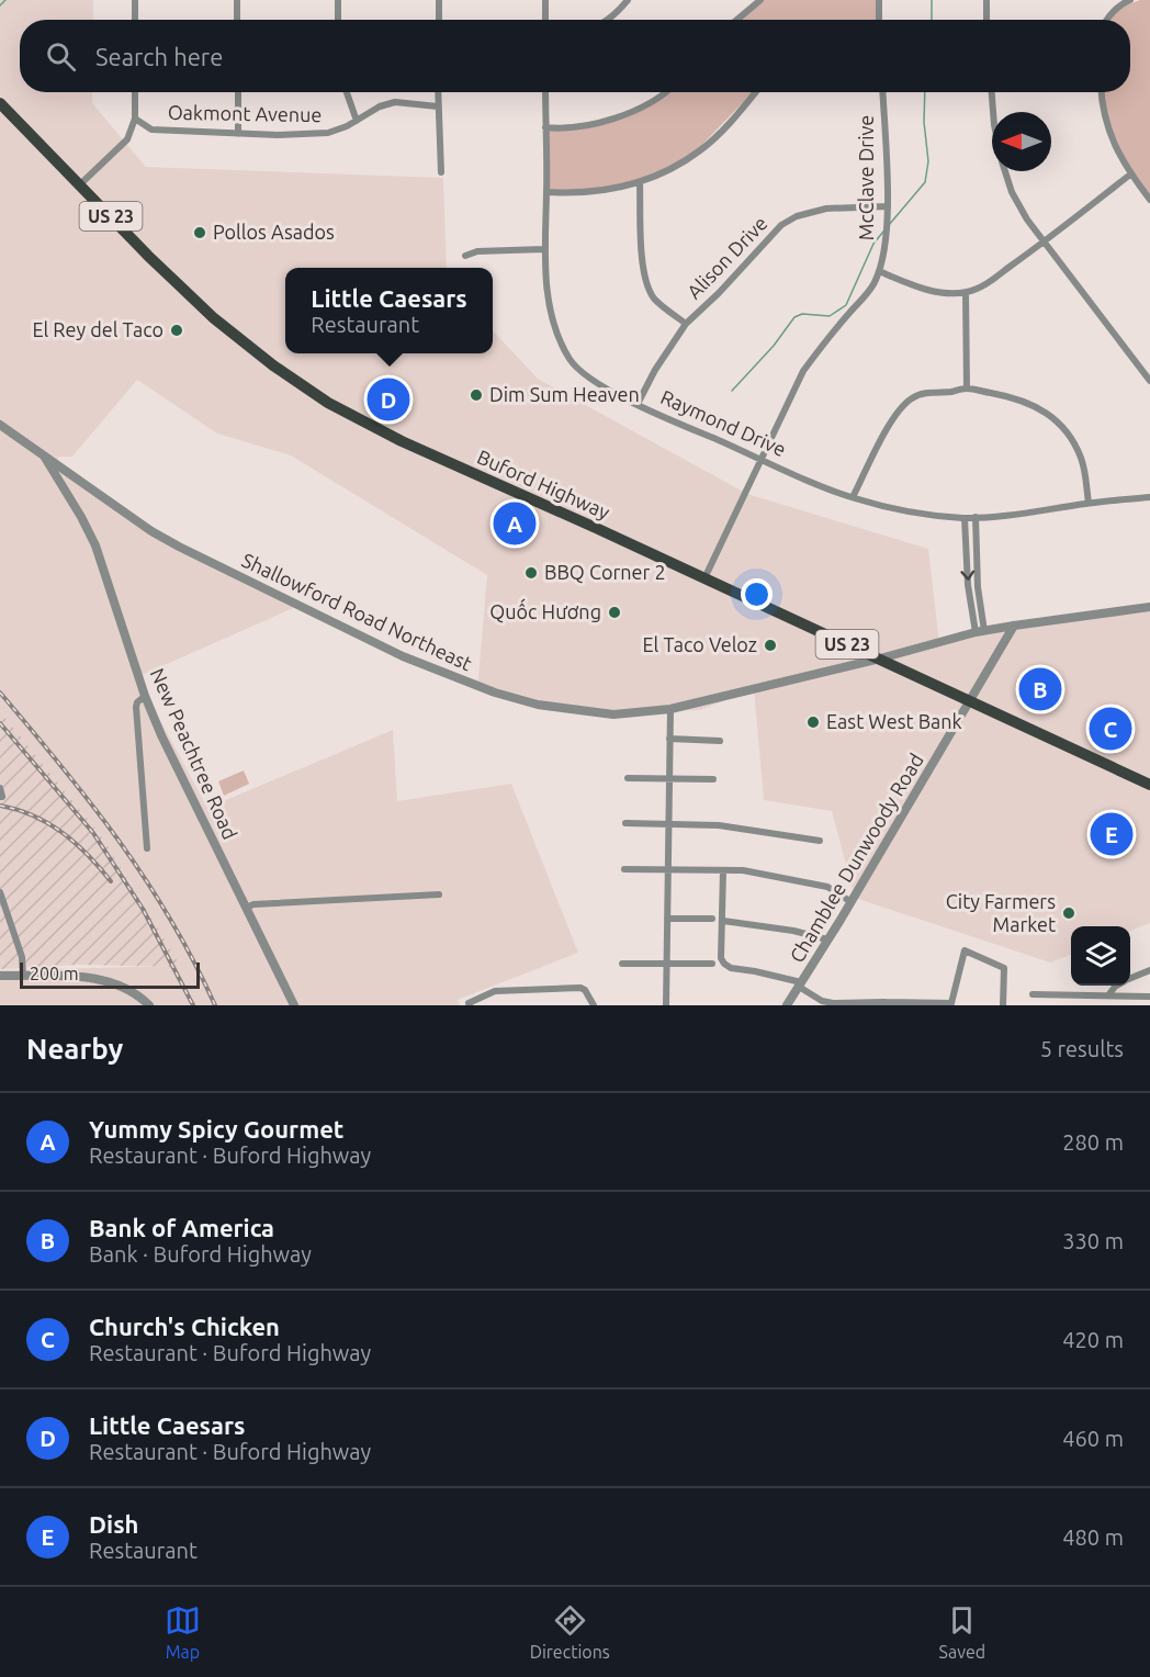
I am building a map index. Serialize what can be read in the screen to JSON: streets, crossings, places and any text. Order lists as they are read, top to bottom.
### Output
{
  "streets": {
    "main road": ["US 23", "Buford Highway"],
    "street": [
      "Oakmont Avenue",
      "McClave Drive",
      "Alison Drive",
      "Raymond Drive",
      "Shallowford Road Northeast",
      "New Peachtree Road",
      "Chamblee Dunwoody Road"
    ]
  },
  "crossings": [
    ["McClave Drive", "Alison Drive"],
    ["McClave Drive", "Raymond Drive"],
    ["McClave Drive", "Buford Highway"],
    ["Alison Drive", "Raymond Drive"],
    ["Buford Highway", "Shallowford Road Northeast"],
    ["Buford Highway", "Chamblee Dunwoody Road"],
    ["Shallowford Road Northeast", "New Peachtree Road"],
    ["Shallowford Road Northeast", "Chamblee Dunwoody Road"]
  ],
  "places": [
    "Pollos Asados",
    "El Rey del Taco",
    "Dim Sum Heaven",
    "BBQ Corner 2",
    "Quốc Hương",
    "El Taco Veloz",
    "East West Bank",
    "City Farmers Market"
  ],
  "scale_bar": "200 m",
  "north": "left",
  "page": {
    "search": "Search here",
    "popup": ["Little Caesars", "Restaurant"],
    "pins": [
      "D",
      "A",
      "B",
      "C",
      "E"
    ],
    "scale": "200 m",
    "heading": ["Nearby", "5 results"],
    "list": [
      {
        "mark": "A",
        "name": "Yummy Spicy Gourmet",
        "note": "Restaurant · Buford Highway",
        "value": "280 m"
      },
      {
        "mark": "B",
        "name": "Bank of America",
        "note": "Bank · Buford Highway",
        "value": "330 m"
      },
      {
        "mark": "C",
        "name": "Church's Chicken",
        "note": "Restaurant · Buford Highway",
        "value": "420 m"
      },
      {
        "mark": "D",
        "name": "Little Caesars",
        "note": "Restaurant · Buford Highway",
        "value": "460 m"
      },
      {
        "mark": "E",
        "name": "Dish",
        "note": "Restaurant",
        "value": "480 m"
      }
    ],
    "nav": ["Map", "Directions", "Saved"]
  }
}
